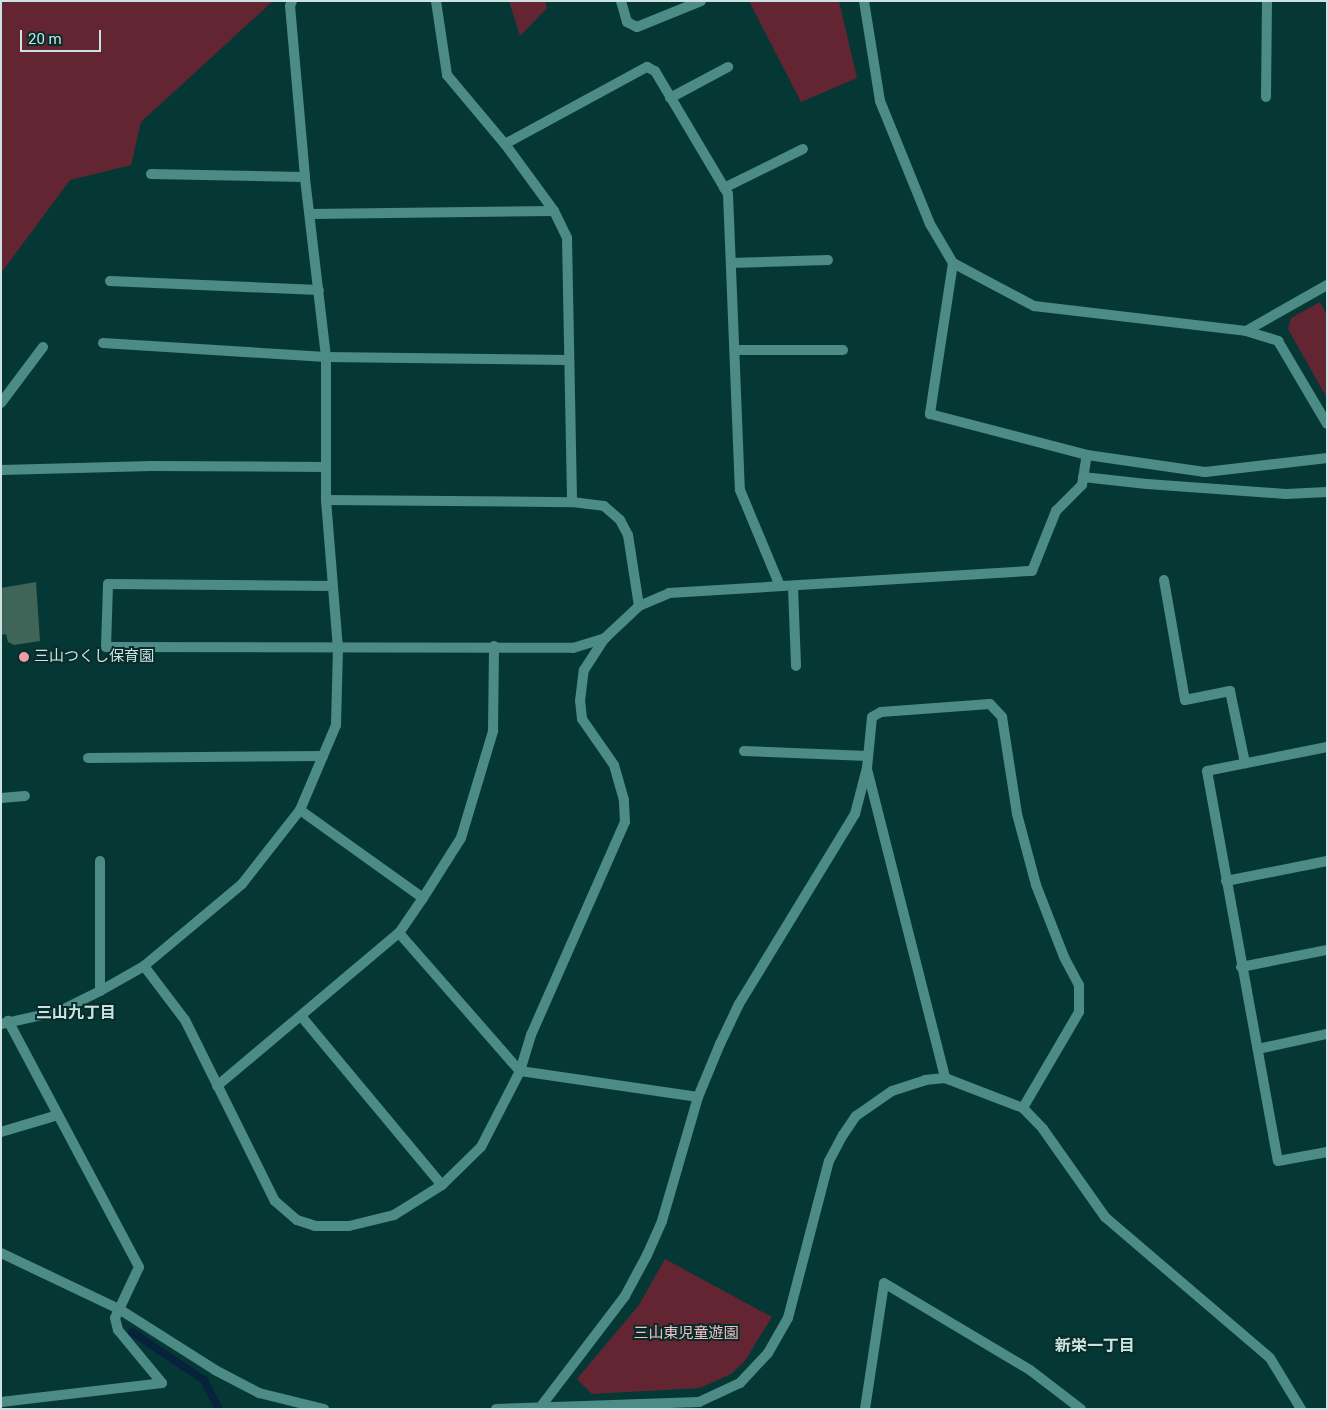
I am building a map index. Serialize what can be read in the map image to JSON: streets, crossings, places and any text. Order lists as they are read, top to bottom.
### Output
{
  "districts": ["三山九丁目", "新栄一丁目"],
  "parks": ["三山東児童遊園"],
  "places": ["三山つくし保育園"],
  "scale_bar": "20 m"
}
